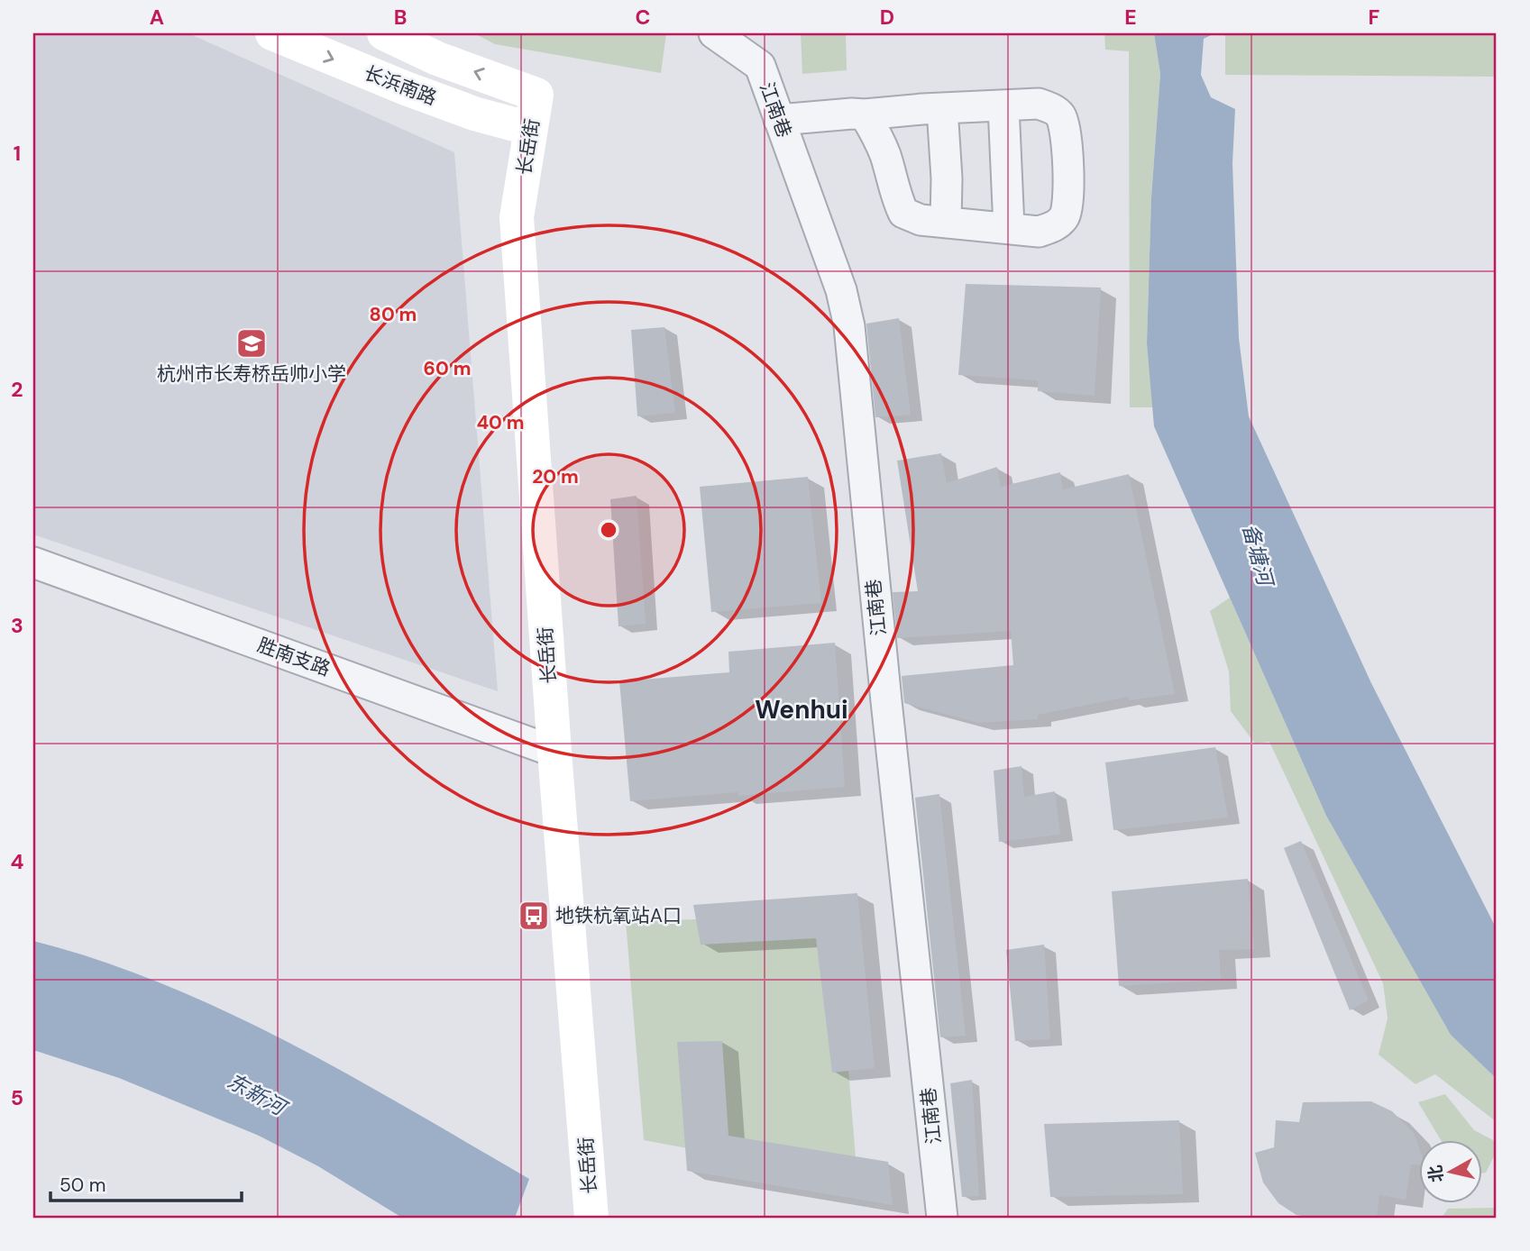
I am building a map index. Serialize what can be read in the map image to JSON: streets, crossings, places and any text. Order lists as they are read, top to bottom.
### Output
{
  "streets": {
    "street": [
      "长浜南路",
      "江南巷",
      "长岳街",
      "胜南支路"
    ]
  },
  "crossings": [
    ["长浜南路", "长岳街"],
    ["长岳街", "胜南支路"]
  ],
  "districts": ["Wenhui"],
  "water": ["备塘河", "东新河"],
  "places": {
    "school or university": ["杭州市长寿桥岳帅小学"],
    "bus stop": ["地铁杭氧站A口"]
  },
  "scale_bar": "50 m",
  "north": "left",
  "grid": {
    "columns": [
      "A",
      "B",
      "C",
      "D",
      "E",
      "F"
    ],
    "rows": [
      "1",
      "2",
      "3",
      "4",
      "5"
    ]
  },
  "rings": [
    "80 m",
    "60 m",
    "40 m",
    "20 m"
  ]
}
